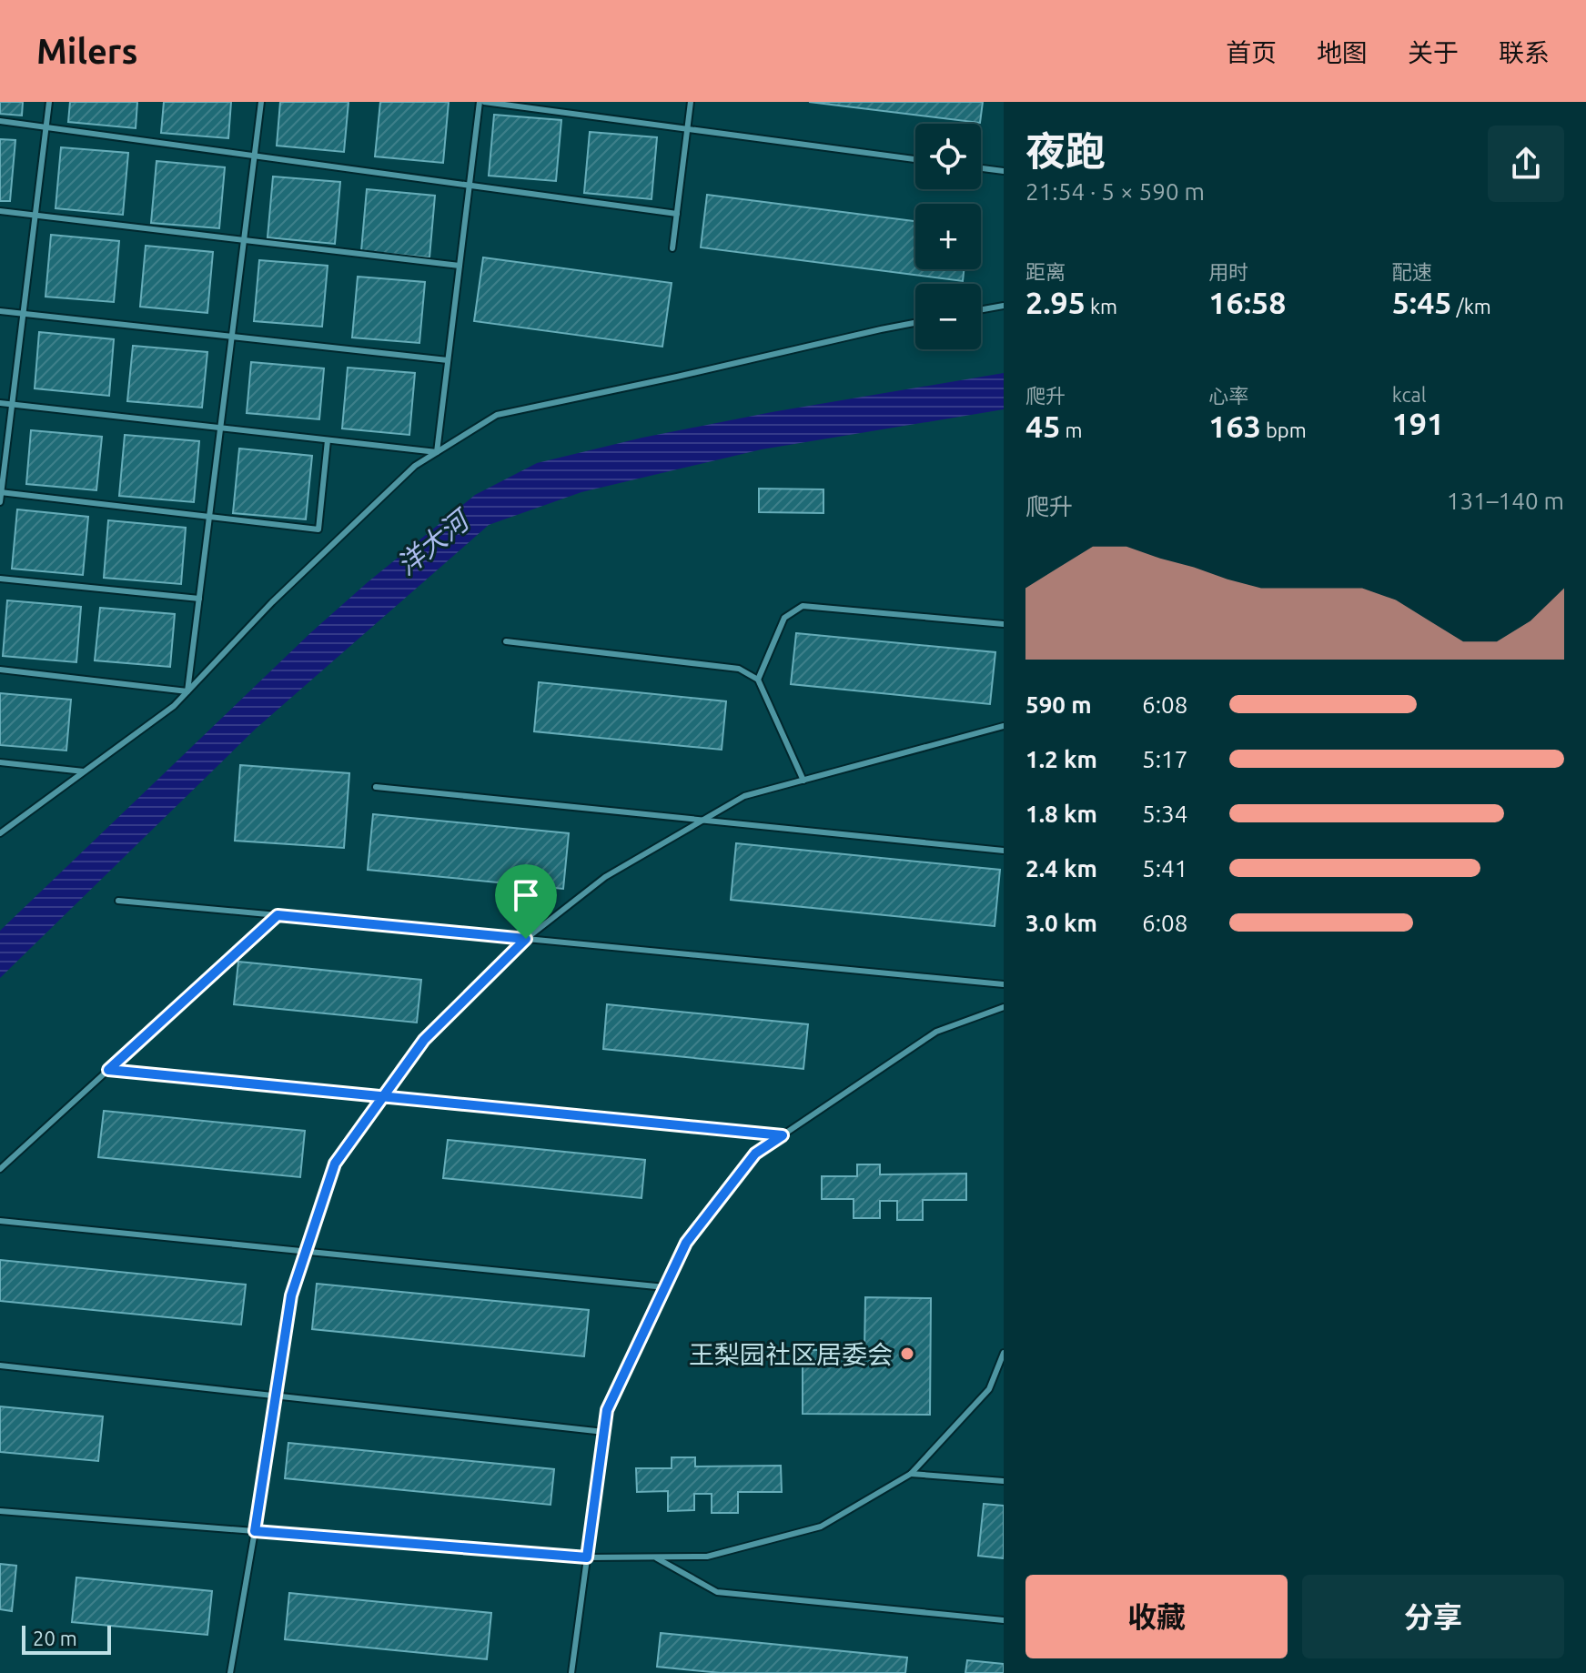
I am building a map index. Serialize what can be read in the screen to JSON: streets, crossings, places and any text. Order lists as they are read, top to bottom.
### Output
{
  "water": ["洋大河"],
  "places": ["王梨园社区居委会"],
  "scale_bar": "20 m",
  "page": {
    "header": "Milers",
    "nav": [
      "首页",
      "地图",
      "关于",
      "联系"
    ],
    "heading": ["夜跑", "21:54 · 5 × 590 m"],
    "map_buttons": ["+", "−"],
    "stats": [
      ["距离", "2.95 km"],
      ["用时", "16:58"],
      ["配速", "5:45 /km"],
      ["爬升", "45 m"],
      ["心率", "163 bpm"],
      ["kcal", "191"]
    ],
    "chart": ["爬升", "131–140 m"],
    "list": [
      {
        "name": "590 m",
        "note": "6:08"
      },
      {
        "name": "1.2 km",
        "note": "5:17"
      },
      {
        "name": "1.8 km",
        "note": "5:34"
      },
      {
        "name": "2.4 km",
        "note": "5:41"
      },
      {
        "name": "3.0 km",
        "note": "6:08"
      }
    ],
    "buttons": ["收藏", "分享"],
    "scale": "20 m"
  }
}
